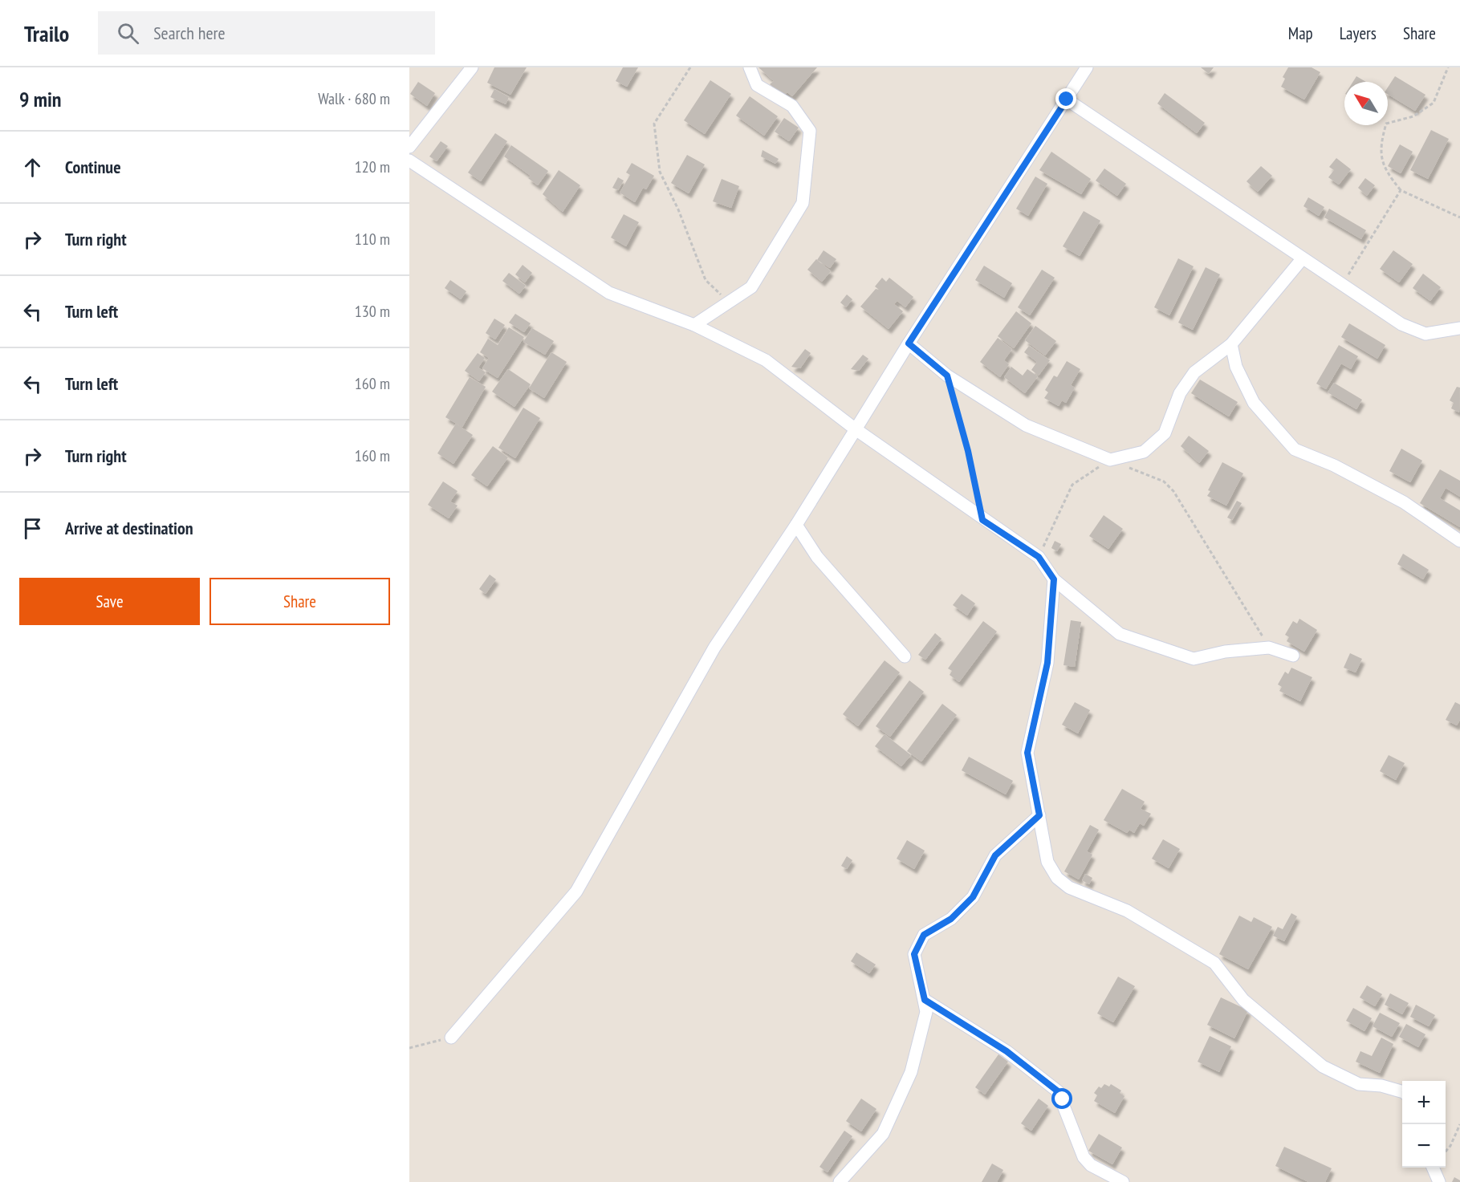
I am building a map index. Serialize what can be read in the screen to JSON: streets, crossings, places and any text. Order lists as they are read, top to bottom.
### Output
{
  "north": "top left",
  "page": {
    "header": "Trailo",
    "search": "Search here",
    "nav": ["Map", "Layers", "Share"],
    "heading": ["9 min", "Walk · 680 m"],
    "list": [
      ["Continue", "120 m"],
      ["Turn right", "110 m"],
      ["Turn left", "130 m"],
      ["Turn left", "160 m"],
      ["Turn right", "160 m"],
      "Arrive at destination"
    ],
    "buttons": ["Save", "Share"],
    "map_buttons": ["+", "−"]
  }
}
